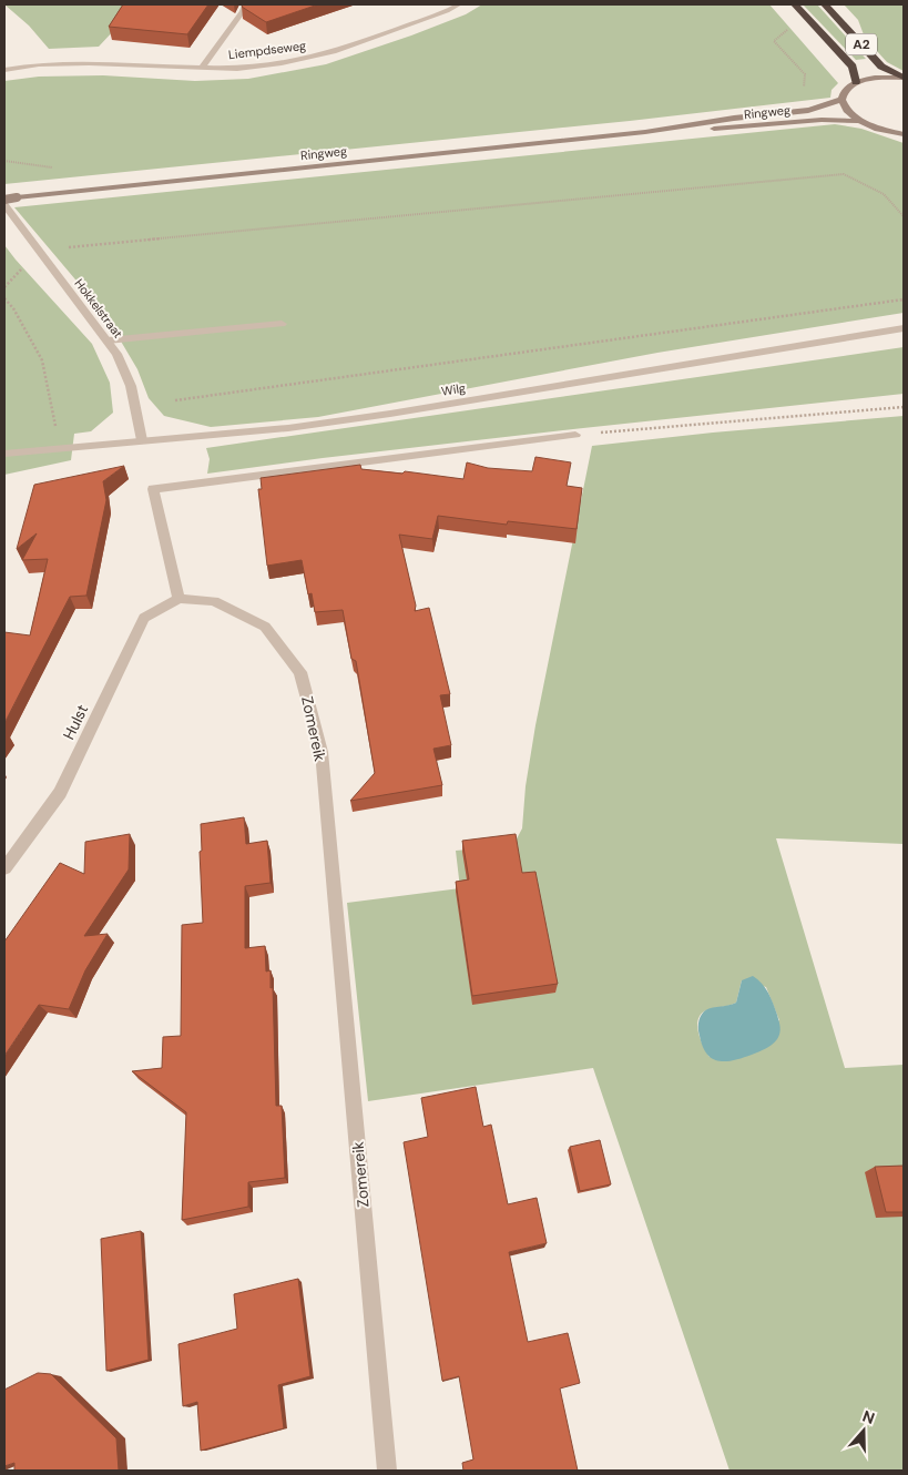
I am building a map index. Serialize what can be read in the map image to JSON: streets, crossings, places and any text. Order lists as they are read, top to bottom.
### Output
{
  "streets": {
    "highway": ["A2"],
    "main road": ["Ringweg"],
    "street": [
      "Liempdseweg",
      "Hokkelstraat",
      "Wilg",
      "Hulst",
      "Zomereik"
    ]
  },
  "crossings": [
    ["Hokkelstraat", "Wilg"],
    ["Hulst", "Zomereik"]
  ],
  "north": "top"
}
